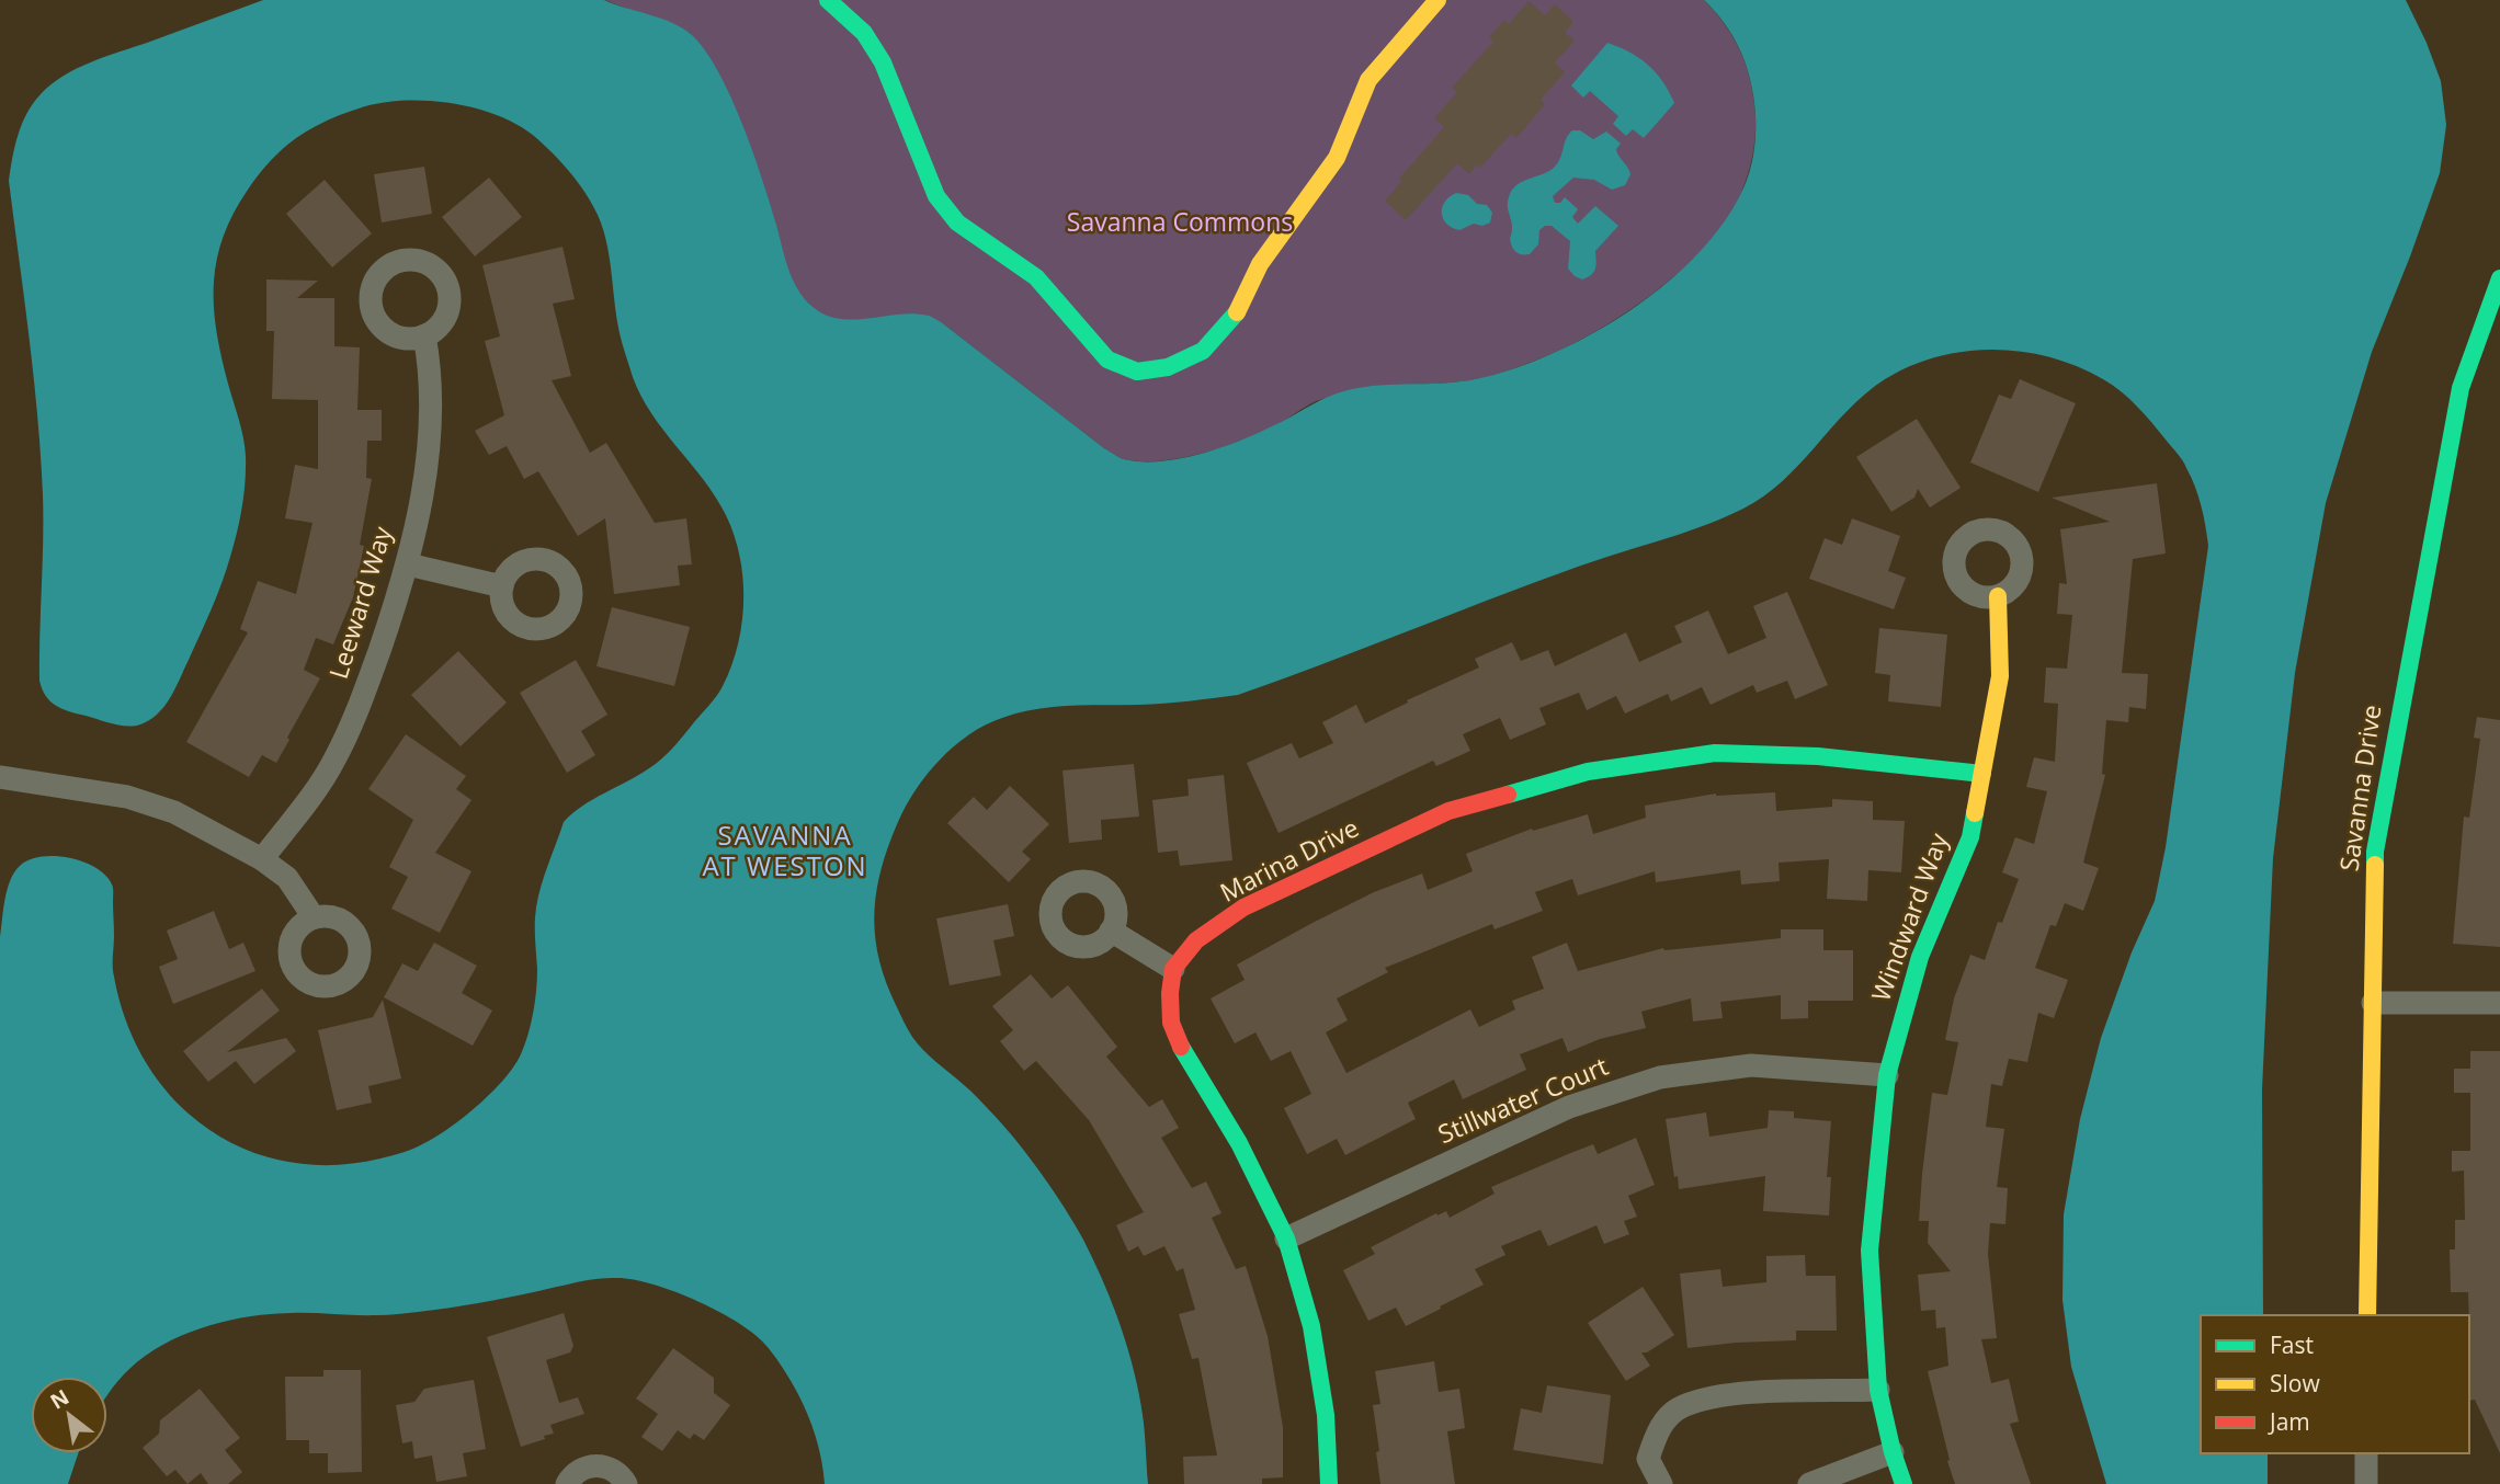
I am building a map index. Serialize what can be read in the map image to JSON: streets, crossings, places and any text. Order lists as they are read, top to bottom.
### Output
{
  "streets": {
    "street": [
      "Leeward Way",
      "Savanna Drive",
      "Marina Drive",
      "Windward Way",
      "Stillwater Court"
    ]
  },
  "crossings": [
    ["Marina Drive", "Windward Way"],
    ["Windward Way", "Stillwater Court"]
  ],
  "districts": ["SAVANNA AT WESTON"],
  "parks": ["Savanna Commons"],
  "legend": ["Fast", "Slow", "Jam"],
  "north": "top left"
}
